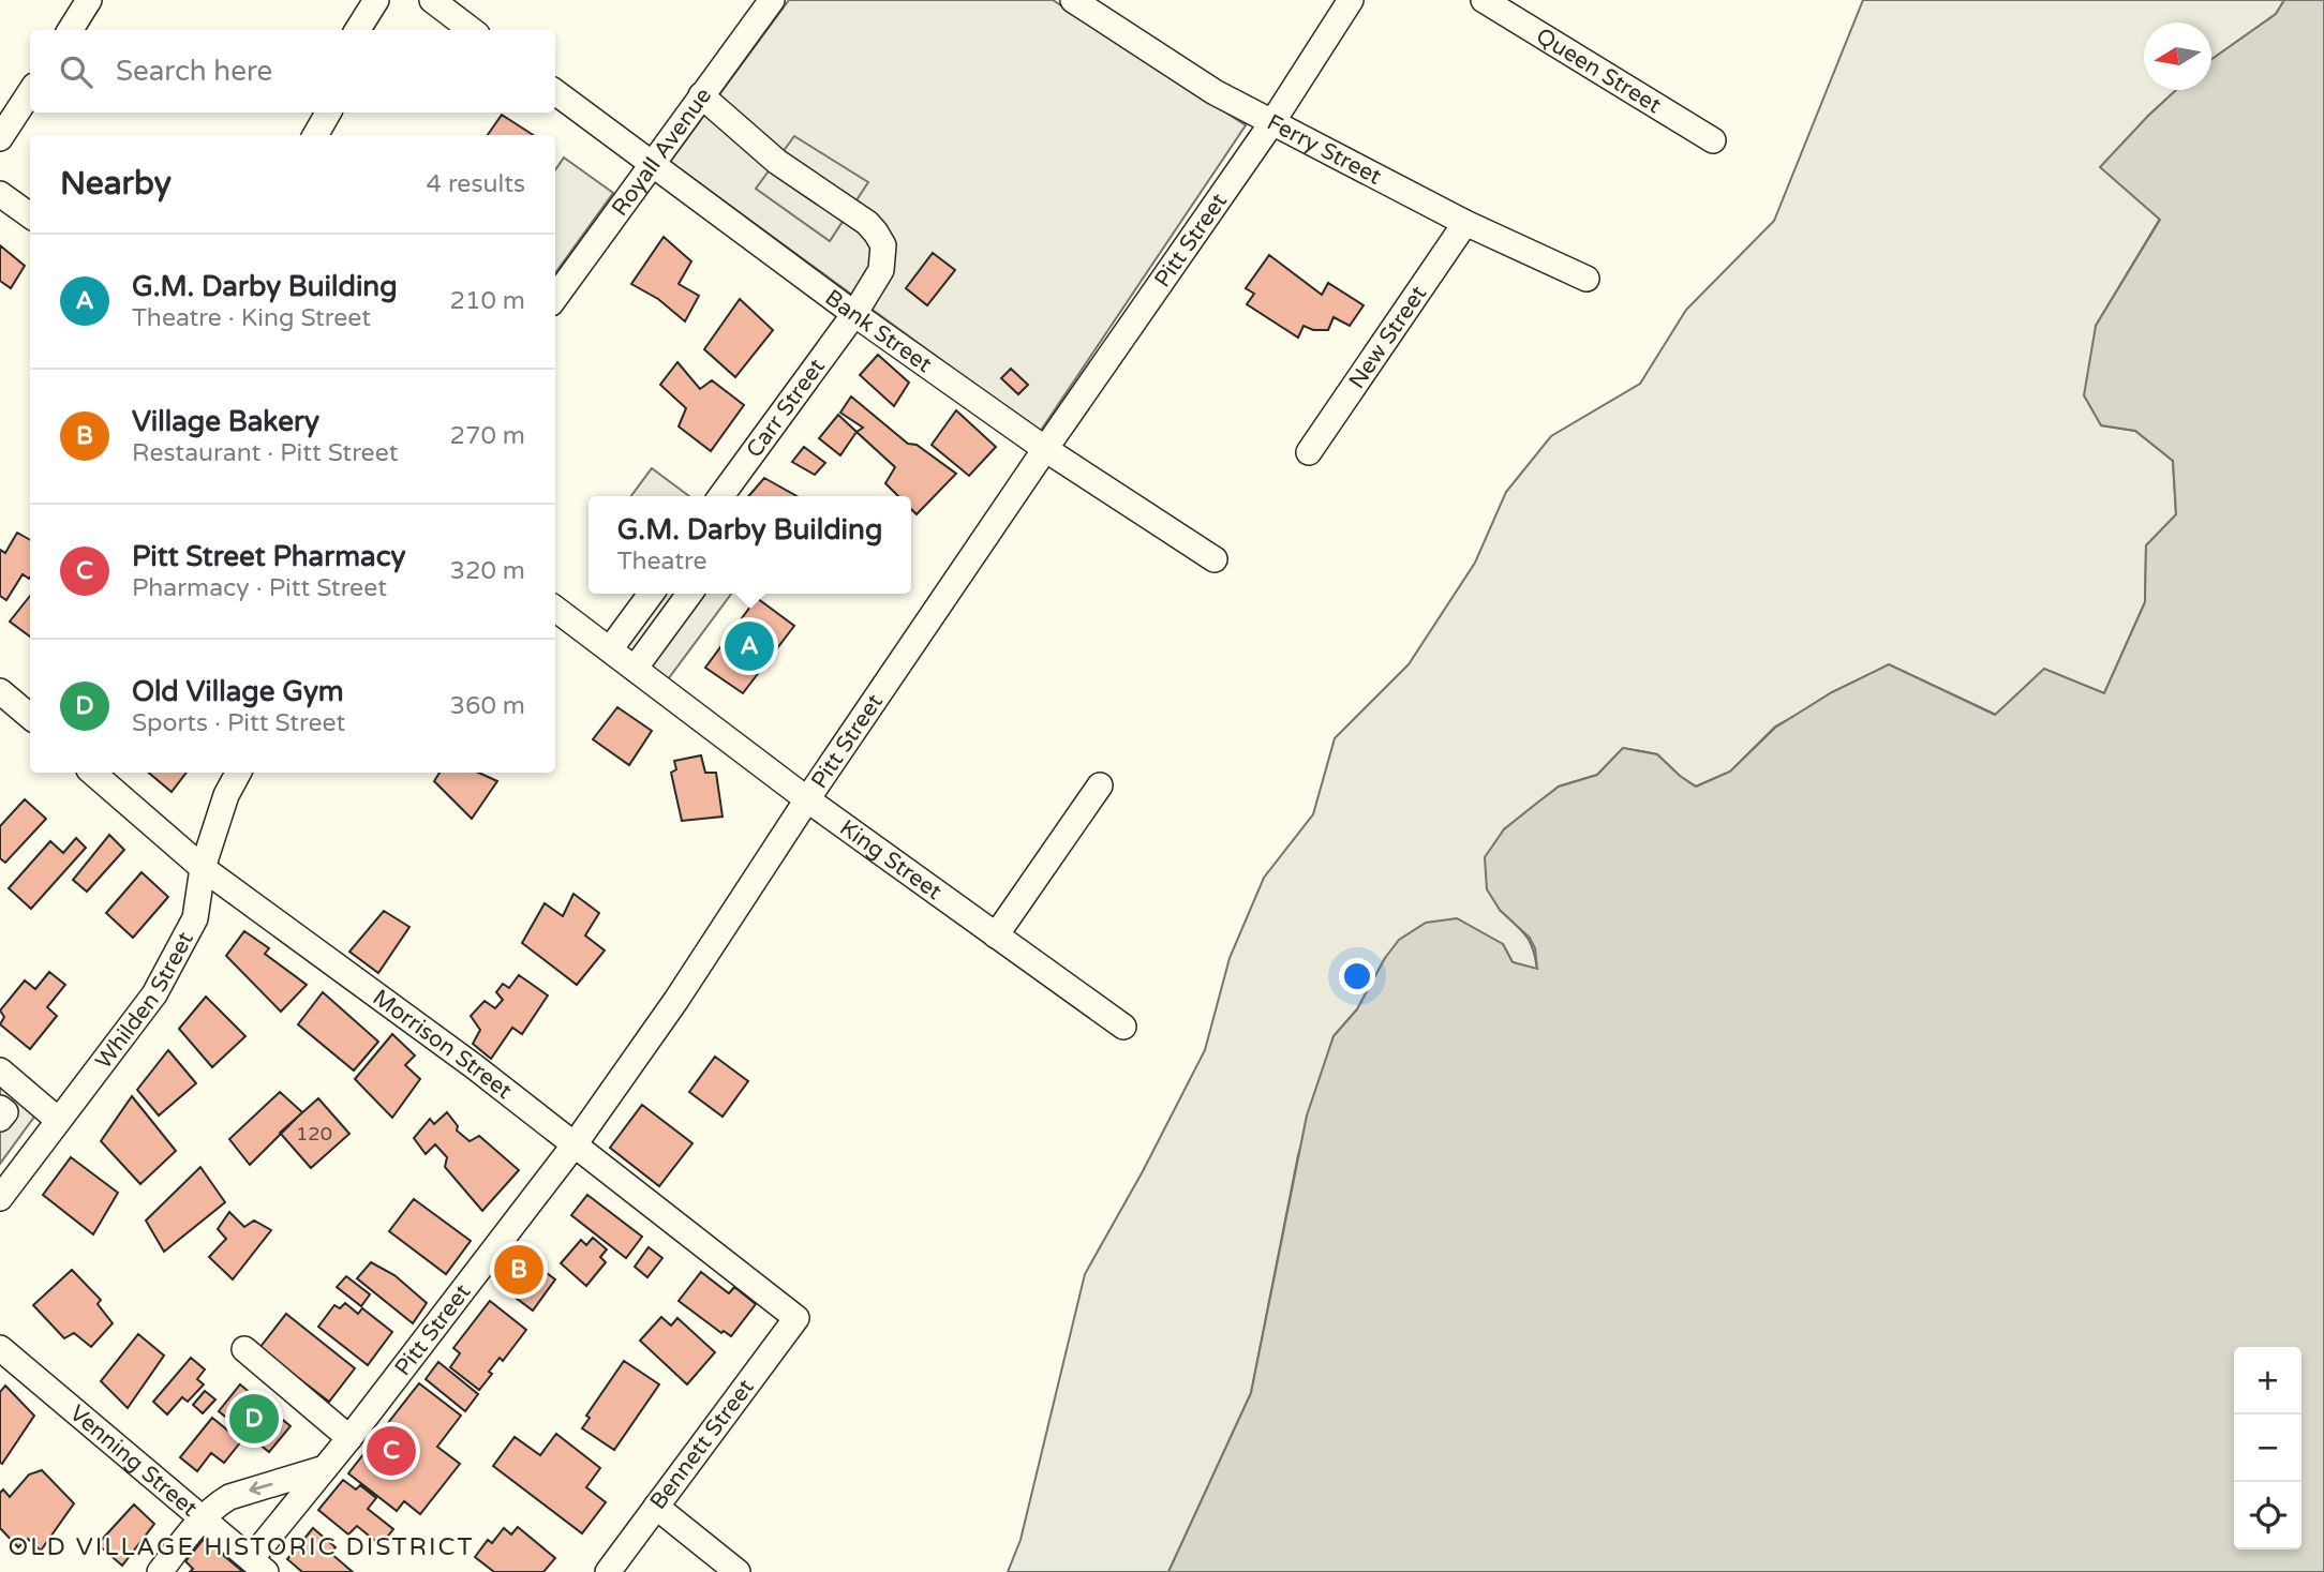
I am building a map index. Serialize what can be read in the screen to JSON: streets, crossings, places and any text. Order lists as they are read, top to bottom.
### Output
{
  "streets": {
    "street": [
      "Queen Street",
      "Ferry Street",
      "Royall Avenue",
      "Pitt Street",
      "Bank Street",
      "New Street",
      "Carr Street",
      "King Street",
      "Whilden Street",
      "Morrison Street",
      "Bennett Street",
      "Venning Street"
    ]
  },
  "crossings": [
    ["Ferry Street", "Pitt Street"],
    ["Ferry Street", "New Street"],
    ["Royall Avenue", "Bank Street"],
    ["Royall Avenue", "Carr Street"],
    ["Pitt Street", "Bank Street"],
    ["Pitt Street", "King Street"],
    ["Pitt Street", "Morrison Street"],
    ["Pitt Street", "Venning Street"],
    ["Bank Street", "Carr Street"],
    ["Whilden Street", "Morrison Street"],
    ["Morrison Street", "Bennett Street"]
  ],
  "districts": ["OLD VILLAGE HISTORIC DISTRICT"],
  "house_numbers": ["120"],
  "north": "left",
  "page": {
    "search": "Search here",
    "heading": ["Nearby", "4 results"],
    "list": [
      {
        "mark": "A",
        "name": "G.M. Darby Building",
        "note": "Theatre · King Street",
        "value": "210 m"
      },
      {
        "mark": "B",
        "name": "Village Bakery",
        "note": "Restaurant · Pitt Street",
        "value": "270 m"
      },
      {
        "mark": "C",
        "name": "Pitt Street Pharmacy",
        "note": "Pharmacy · Pitt Street",
        "value": "320 m"
      },
      {
        "mark": "D",
        "name": "Old Village Gym",
        "note": "Sports · Pitt Street",
        "value": "360 m"
      }
    ],
    "popup": ["G.M. Darby Building", "Theatre"],
    "pins": [
      "A",
      "B",
      "D",
      "C"
    ],
    "map_buttons": ["+", "−"]
  }
}
